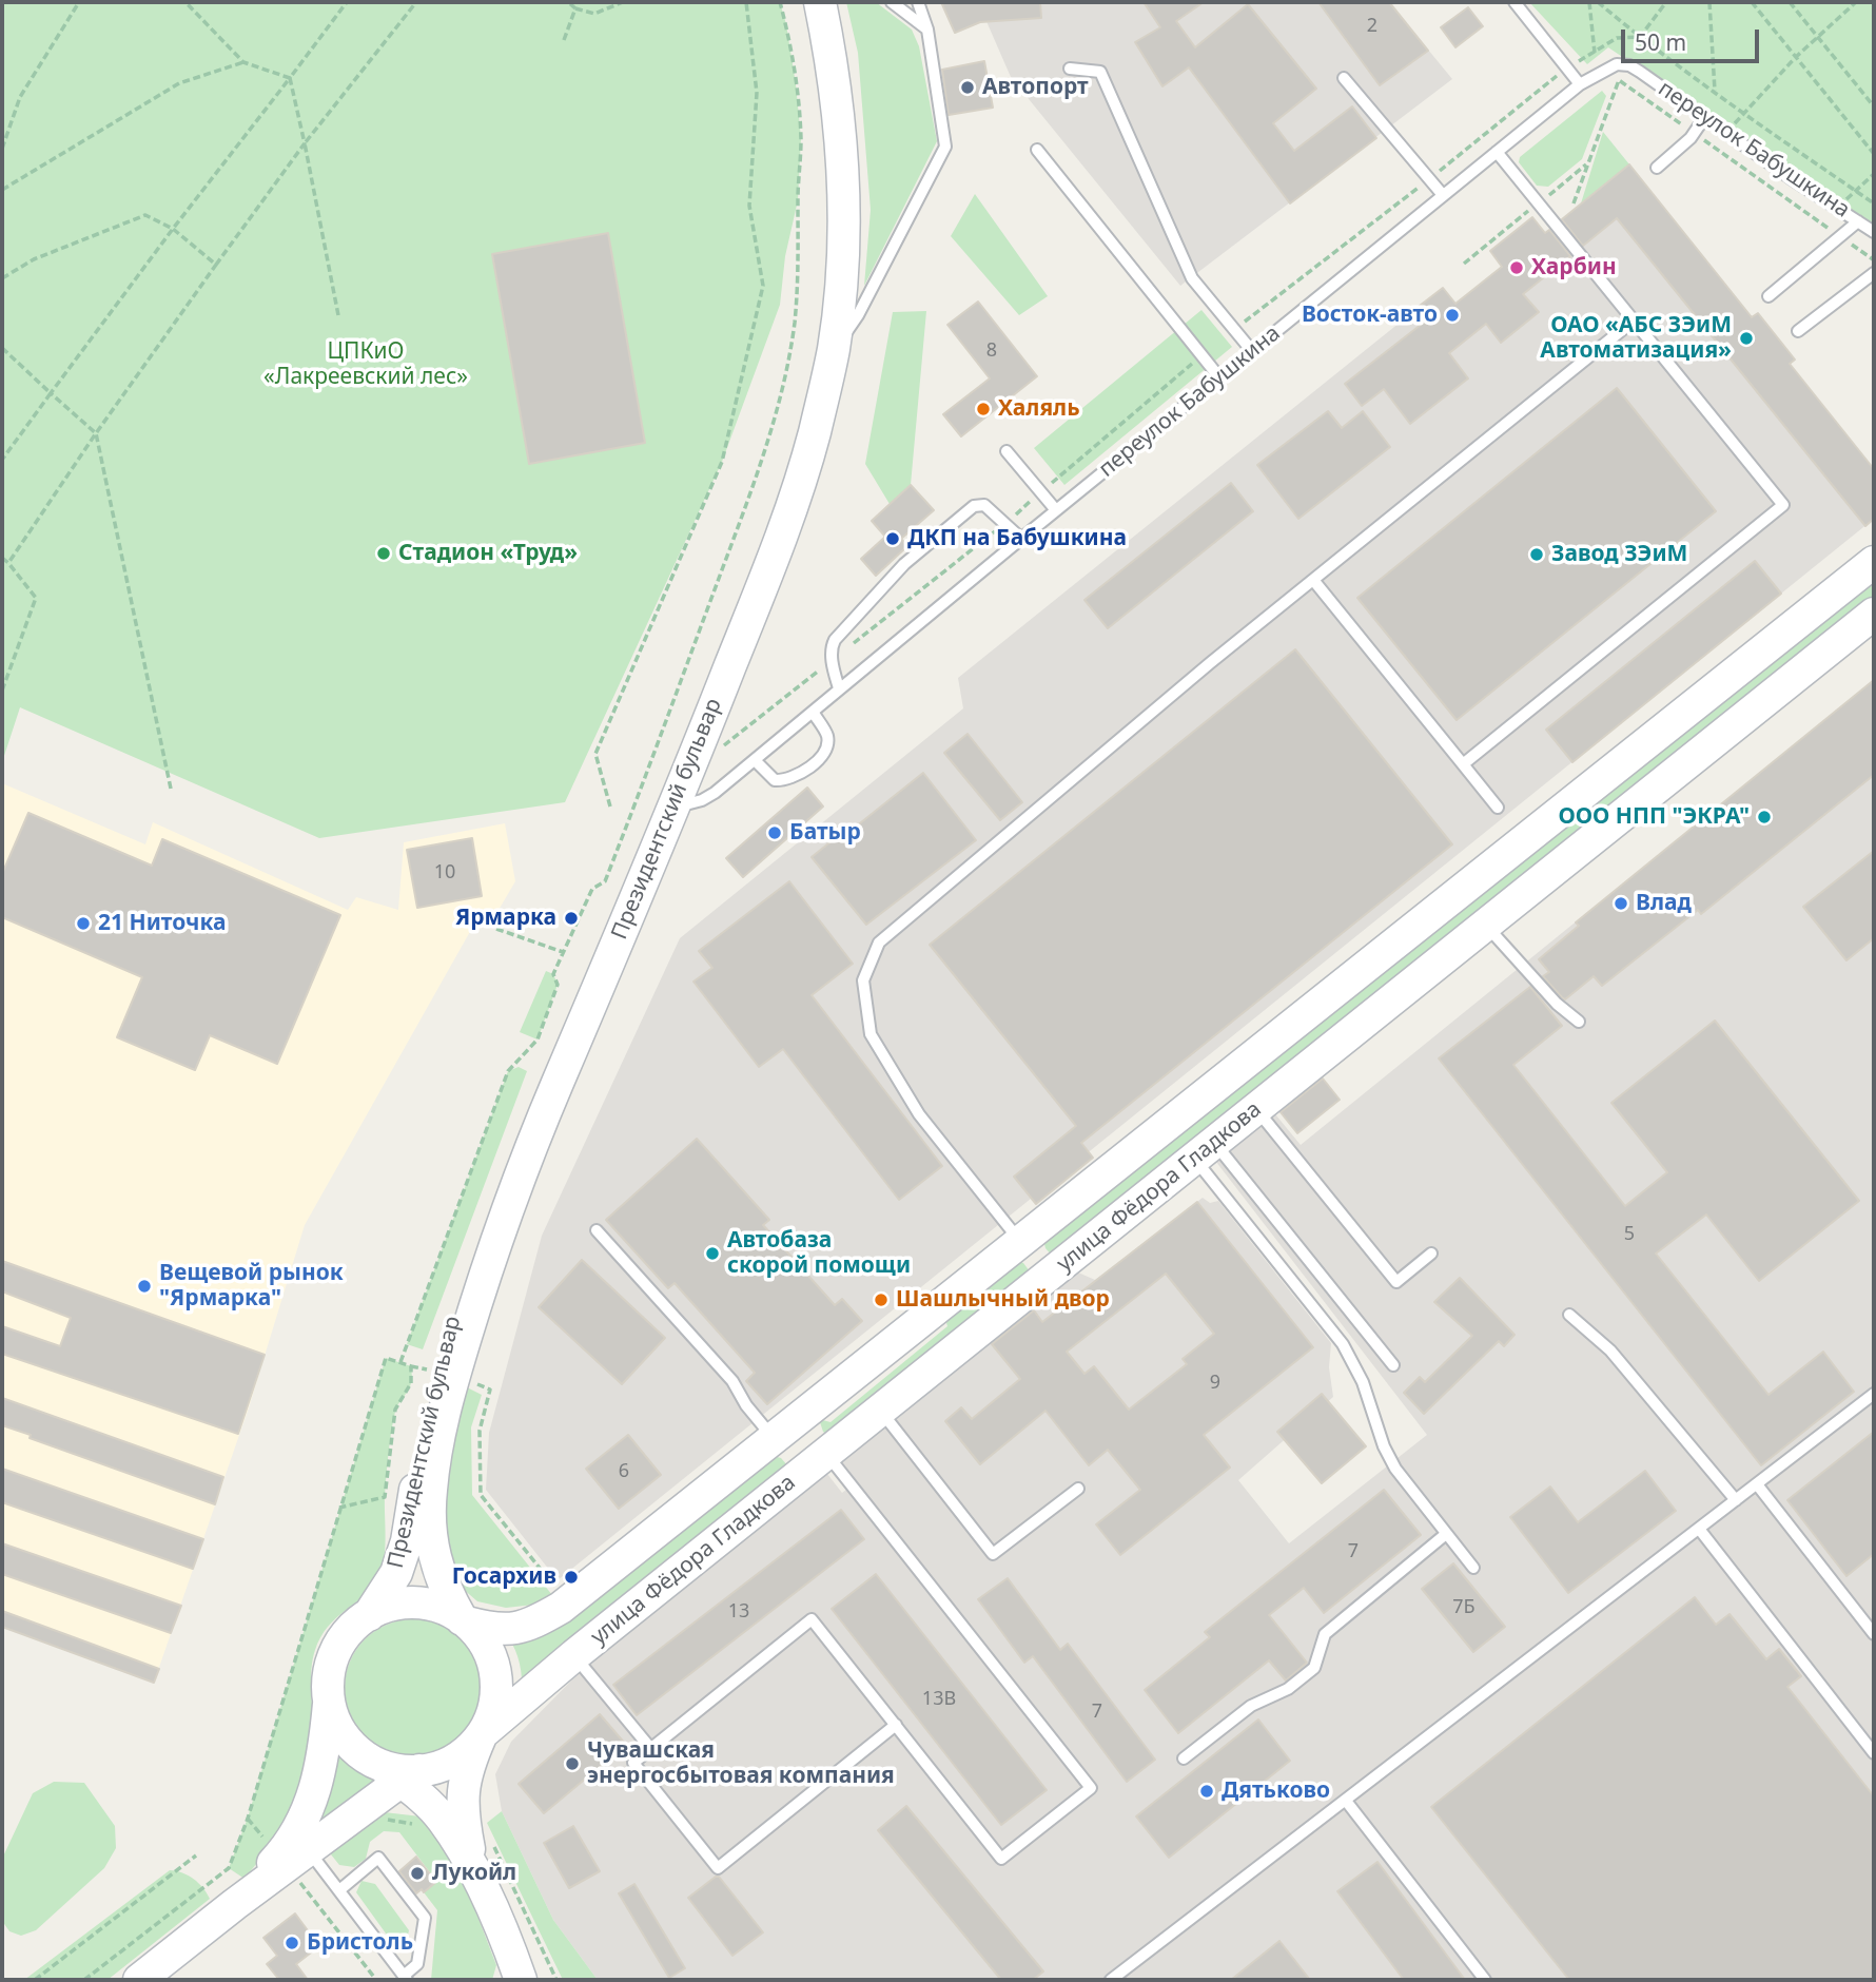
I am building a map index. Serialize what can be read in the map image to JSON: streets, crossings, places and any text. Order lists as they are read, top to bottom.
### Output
{
  "streets": {
    "main road": ["Президентский бульвар", "улица Фёдора Гладкова"],
    "lane": ["переулок Бабушкина"]
  },
  "crossings": [
    ["переулок Бабушкина", "Президентский бульвар"],
    ["Президентский бульвар", "улица Фёдора Гладкова"]
  ],
  "parks": ["ЦПКиО «Лакреевский лес»"],
  "places": [
    "Автопорт",
    "Харбин",
    "Восток-авто",
    "ОАО «АБС ЗЭиМ Автоматизация»",
    "Халяль",
    "ДКП на Бабушкина",
    "Стадион «Труд»",
    "Завод ЗЭиМ",
    "ООО НПП \"ЭКРА\"",
    "Батыр",
    "Влад",
    "Ярмарка",
    "21 Ниточка",
    "Автобаза скорой помощи",
    "Вещевой рынок \"Ярмарка\"",
    "Шашлычный двор",
    "Госархив",
    "Чувашская энергосбытовая компания",
    "Дятьково",
    "Лукойл",
    "Бристоль"
  ],
  "house_numbers": [
    "2",
    "8",
    "10",
    "5",
    "9",
    "6",
    "7",
    "7Б",
    "13",
    "13В",
    "7"
  ],
  "scale_bar": "50 m"
}
